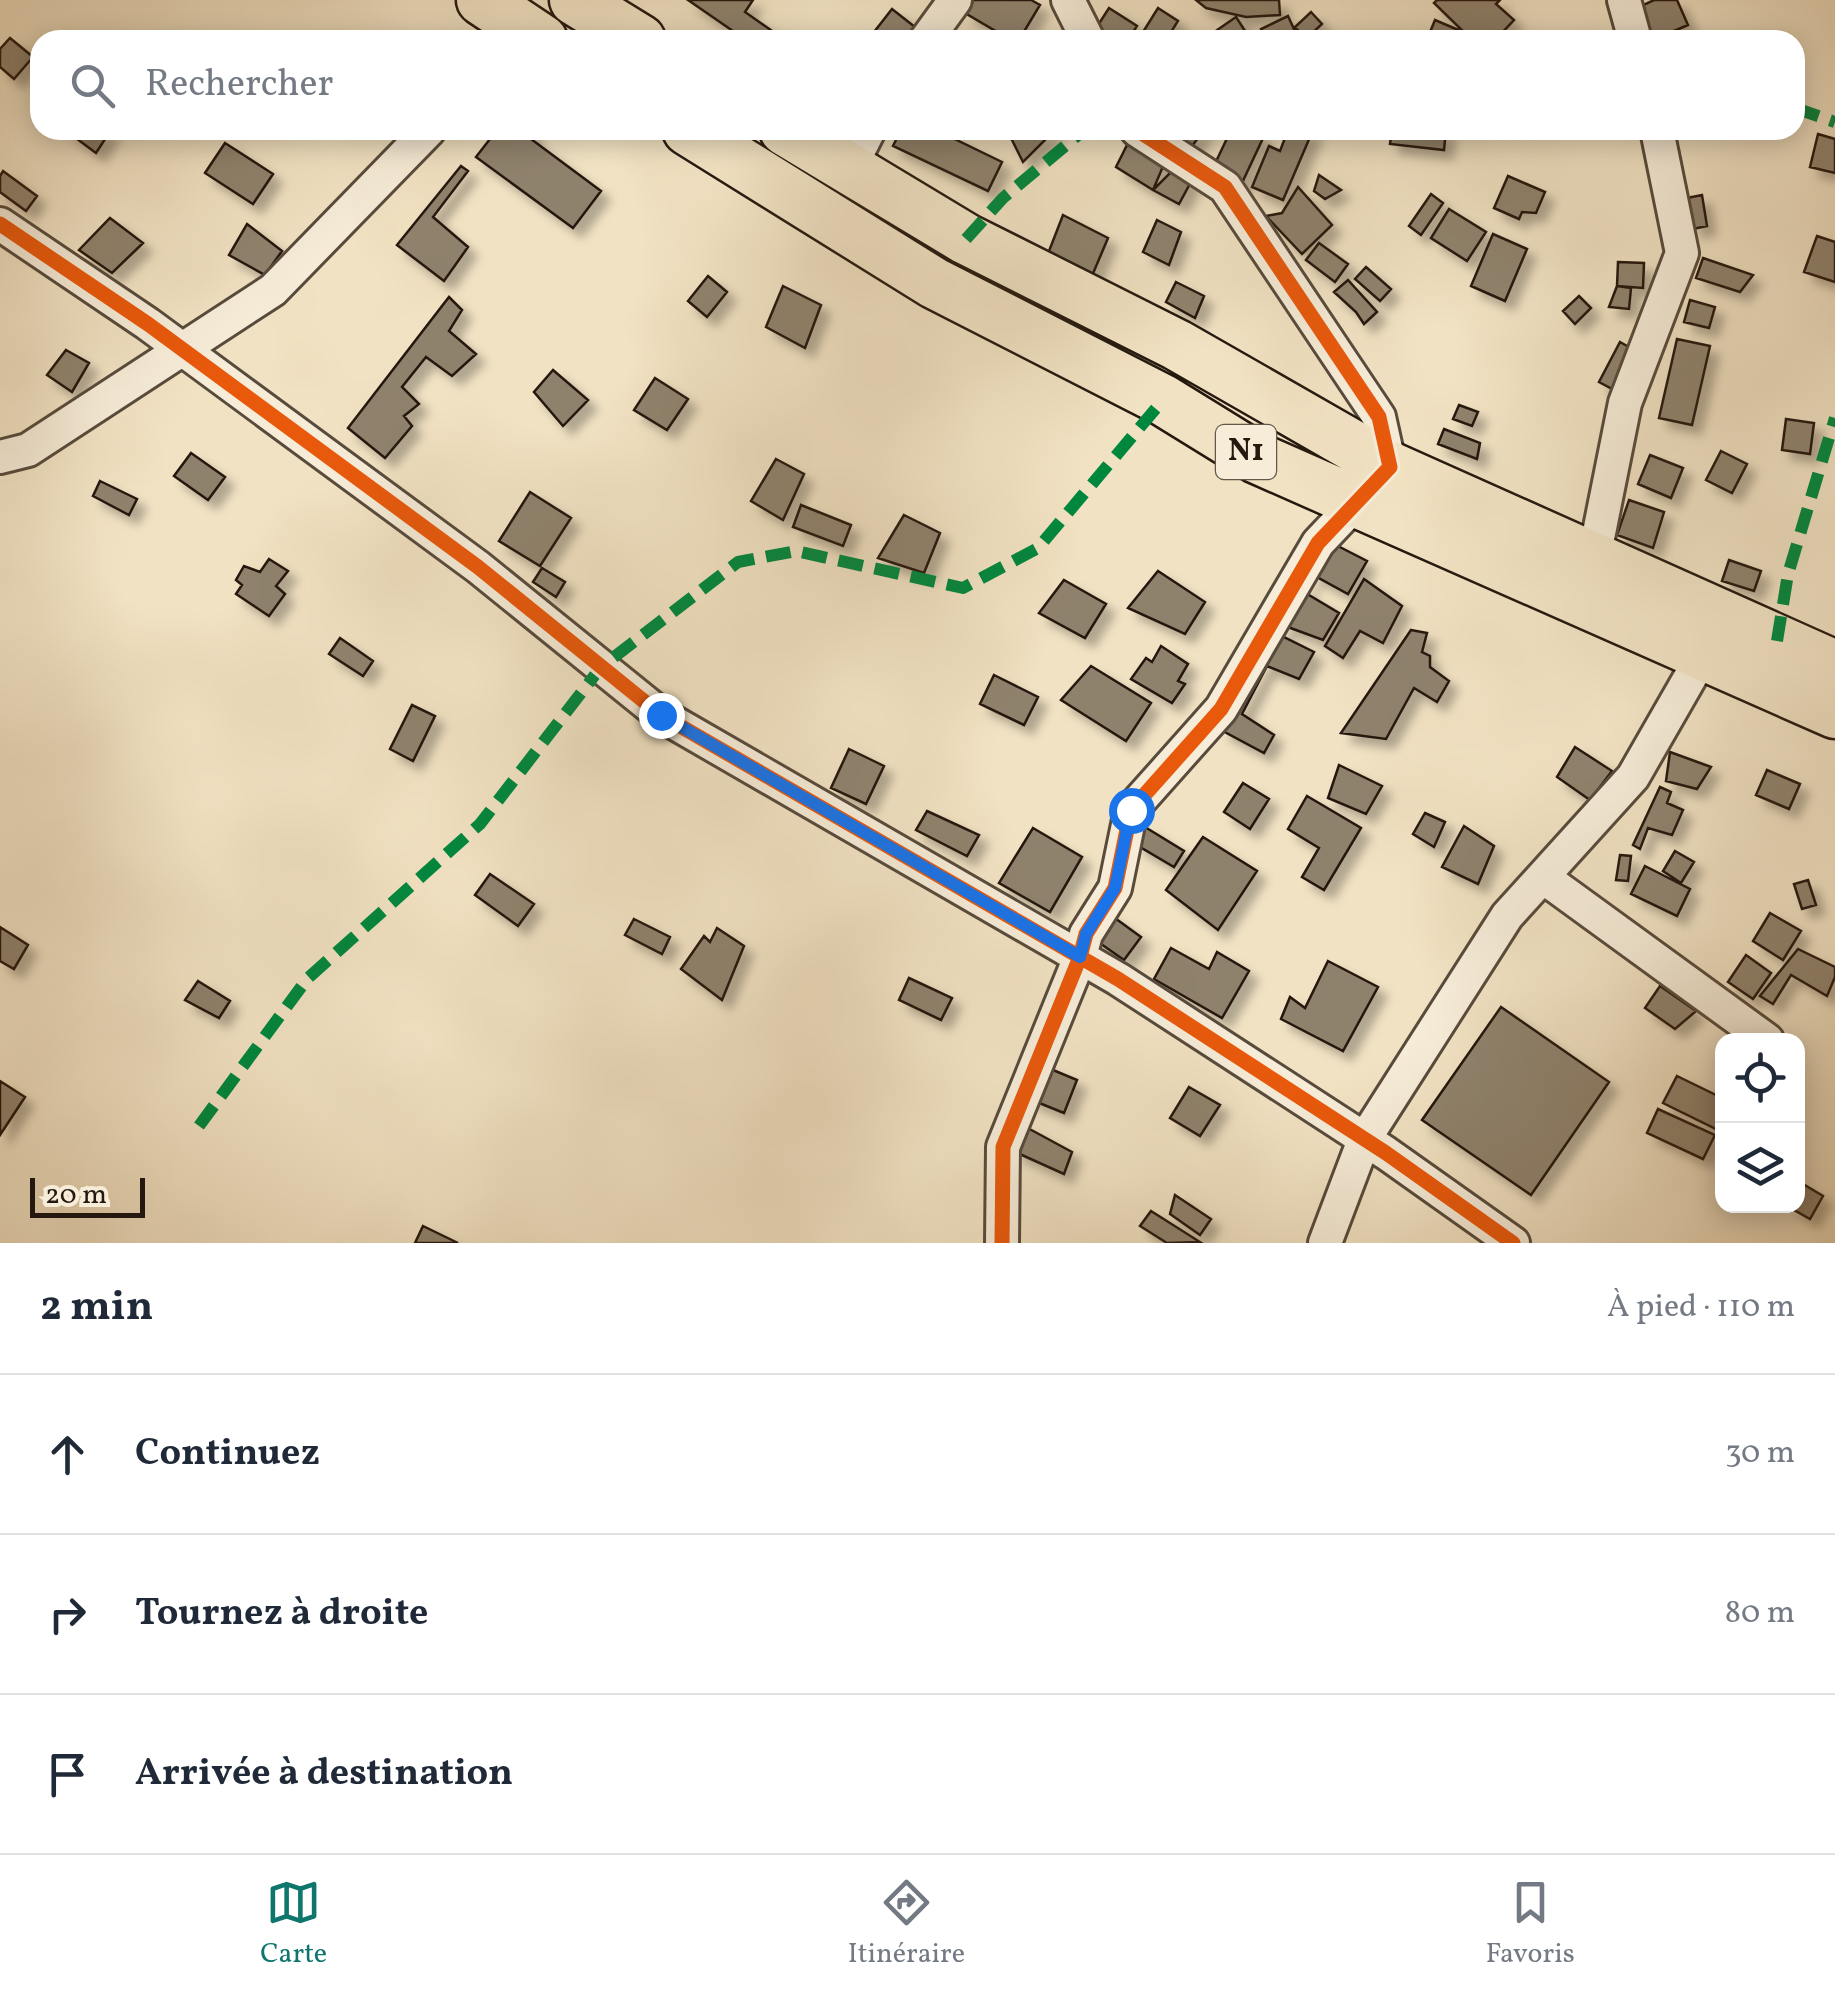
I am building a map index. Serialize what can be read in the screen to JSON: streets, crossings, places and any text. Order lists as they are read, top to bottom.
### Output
{
  "streets": {
    "main road": ["N1"]
  },
  "scale_bar": "20 m",
  "page": {
    "search": "Rechercher",
    "scale": "20 m",
    "heading": ["2 min", "À pied · 110 m"],
    "list": [
      ["Continuez", "30 m"],
      ["Tournez à droite", "80 m"],
      "Arrivée à destination"
    ],
    "nav": ["Carte", "Itinéraire", "Favoris"]
  }
}
